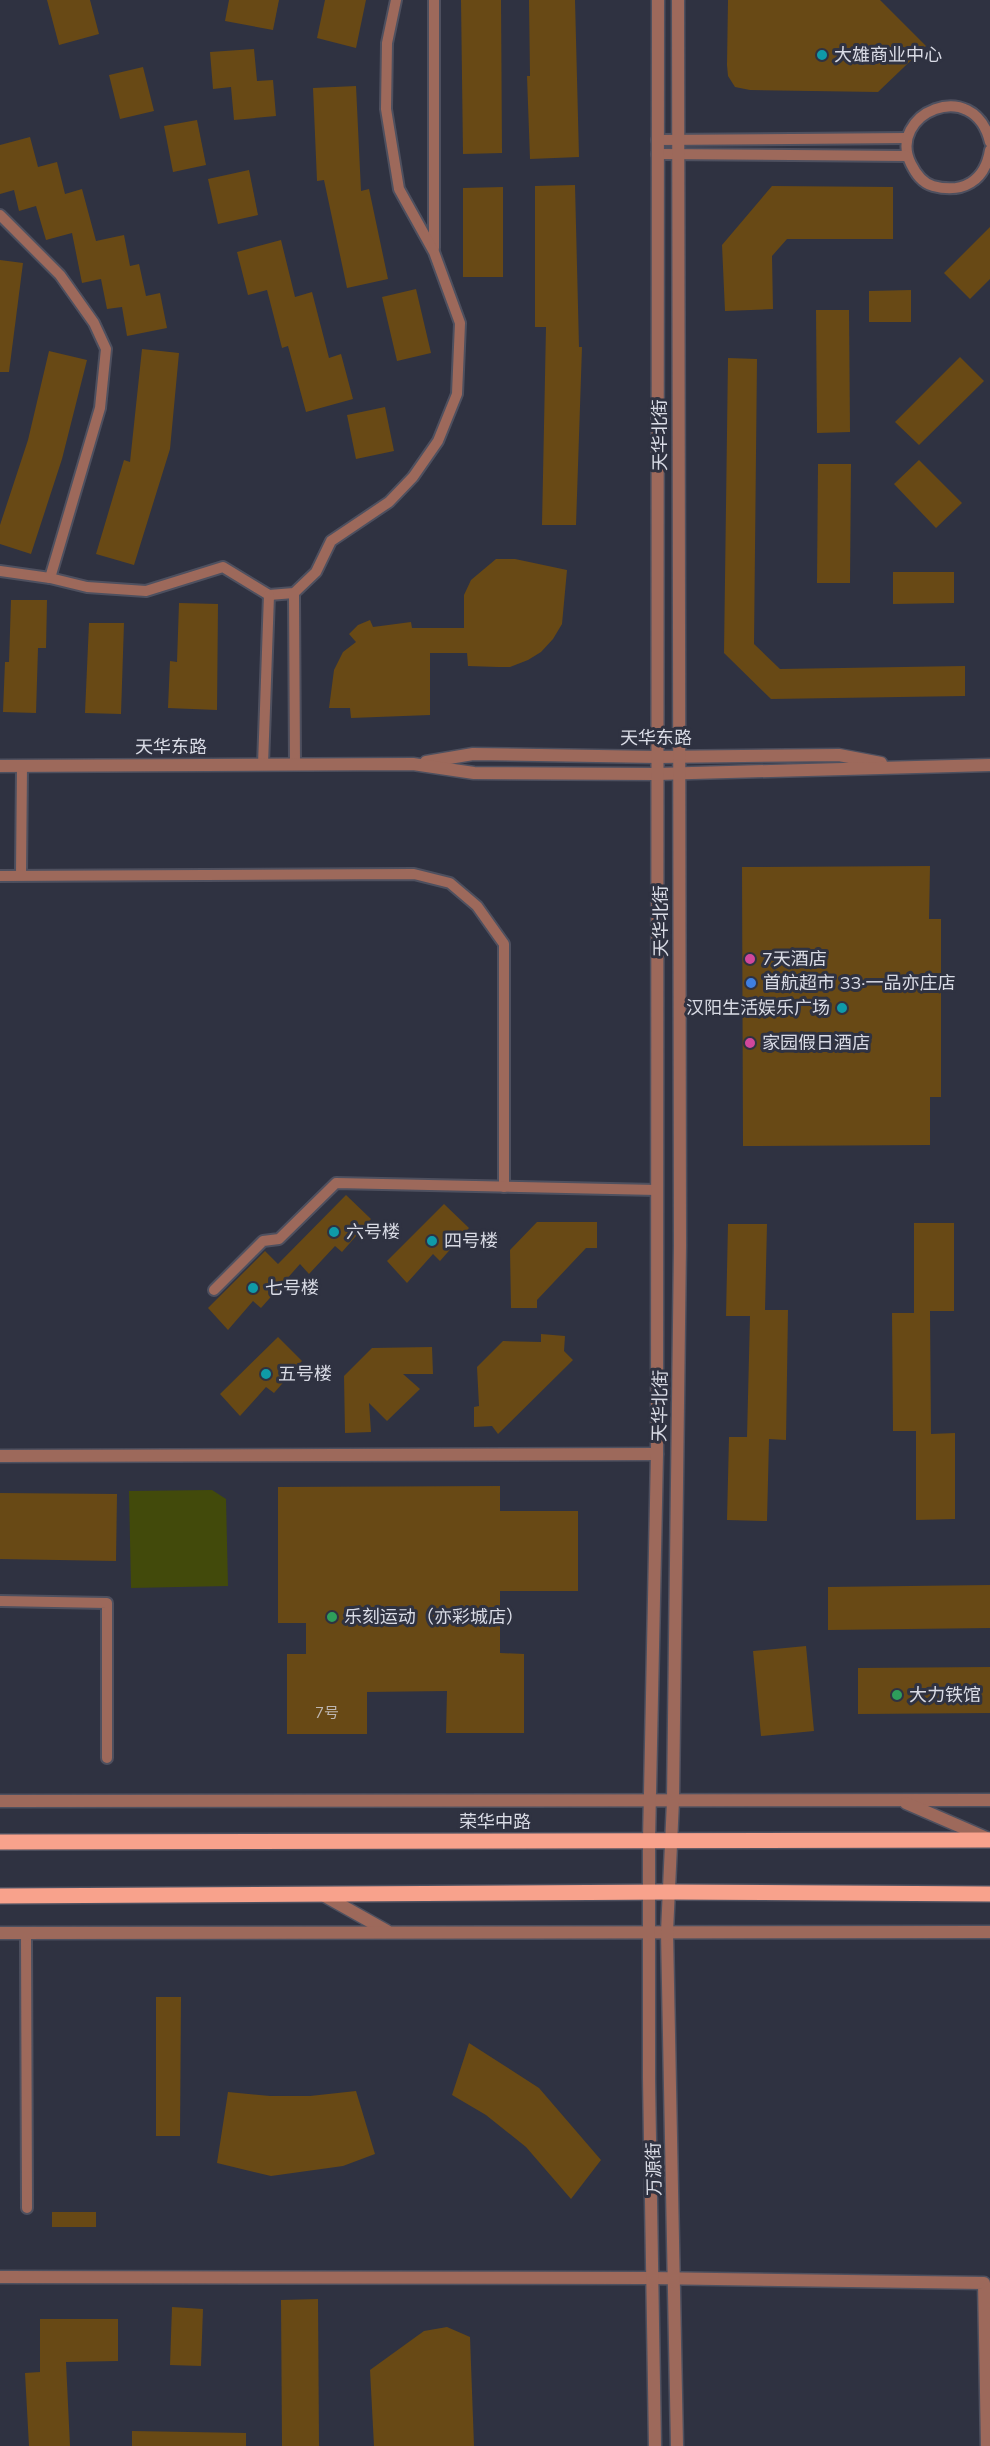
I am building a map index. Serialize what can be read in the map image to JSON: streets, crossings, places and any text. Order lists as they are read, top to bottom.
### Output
{
  "streets": {
    "main road": ["荣华中路"],
    "street": ["天华北街", "天华东路", "万源街"]
  },
  "crossings": [
    ["天华北街", "天华东路"],
    ["天华北街", "荣华中路"],
    ["天华北街", "万源街"]
  ],
  "places": [
    "大雄商业中心",
    "7天酒店",
    "首航超市 33·一品亦庄店",
    "汉阳生活娱乐广场",
    "家园假日酒店",
    "六号楼",
    "四号楼",
    "七号楼",
    "五号楼",
    "乐刻运动（亦彩城店）",
    "大力铁馆"
  ],
  "house_numbers": ["7号"]
}
